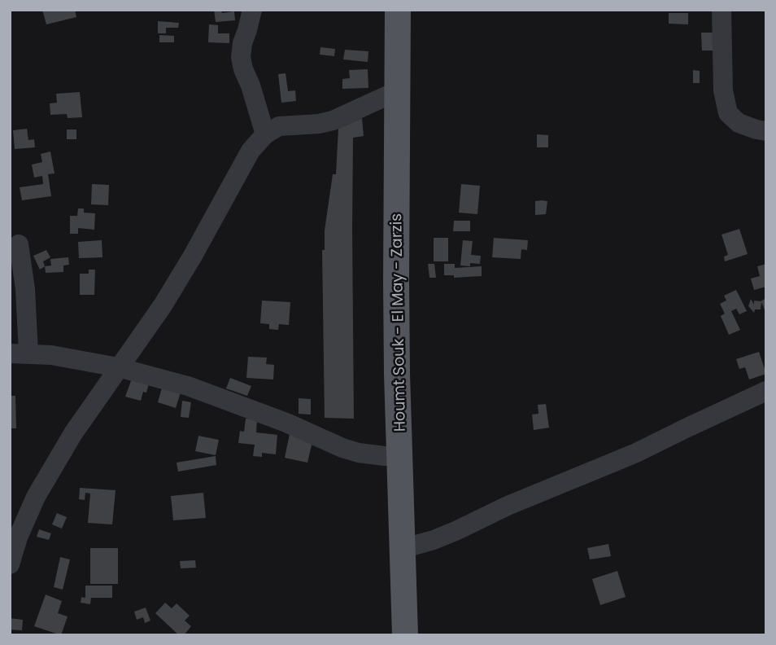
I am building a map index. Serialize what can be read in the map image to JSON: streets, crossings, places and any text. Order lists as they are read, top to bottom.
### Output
{
  "streets": {
    "main road": ["Houmt Souk - El May - Zarzis"]
  }
}
